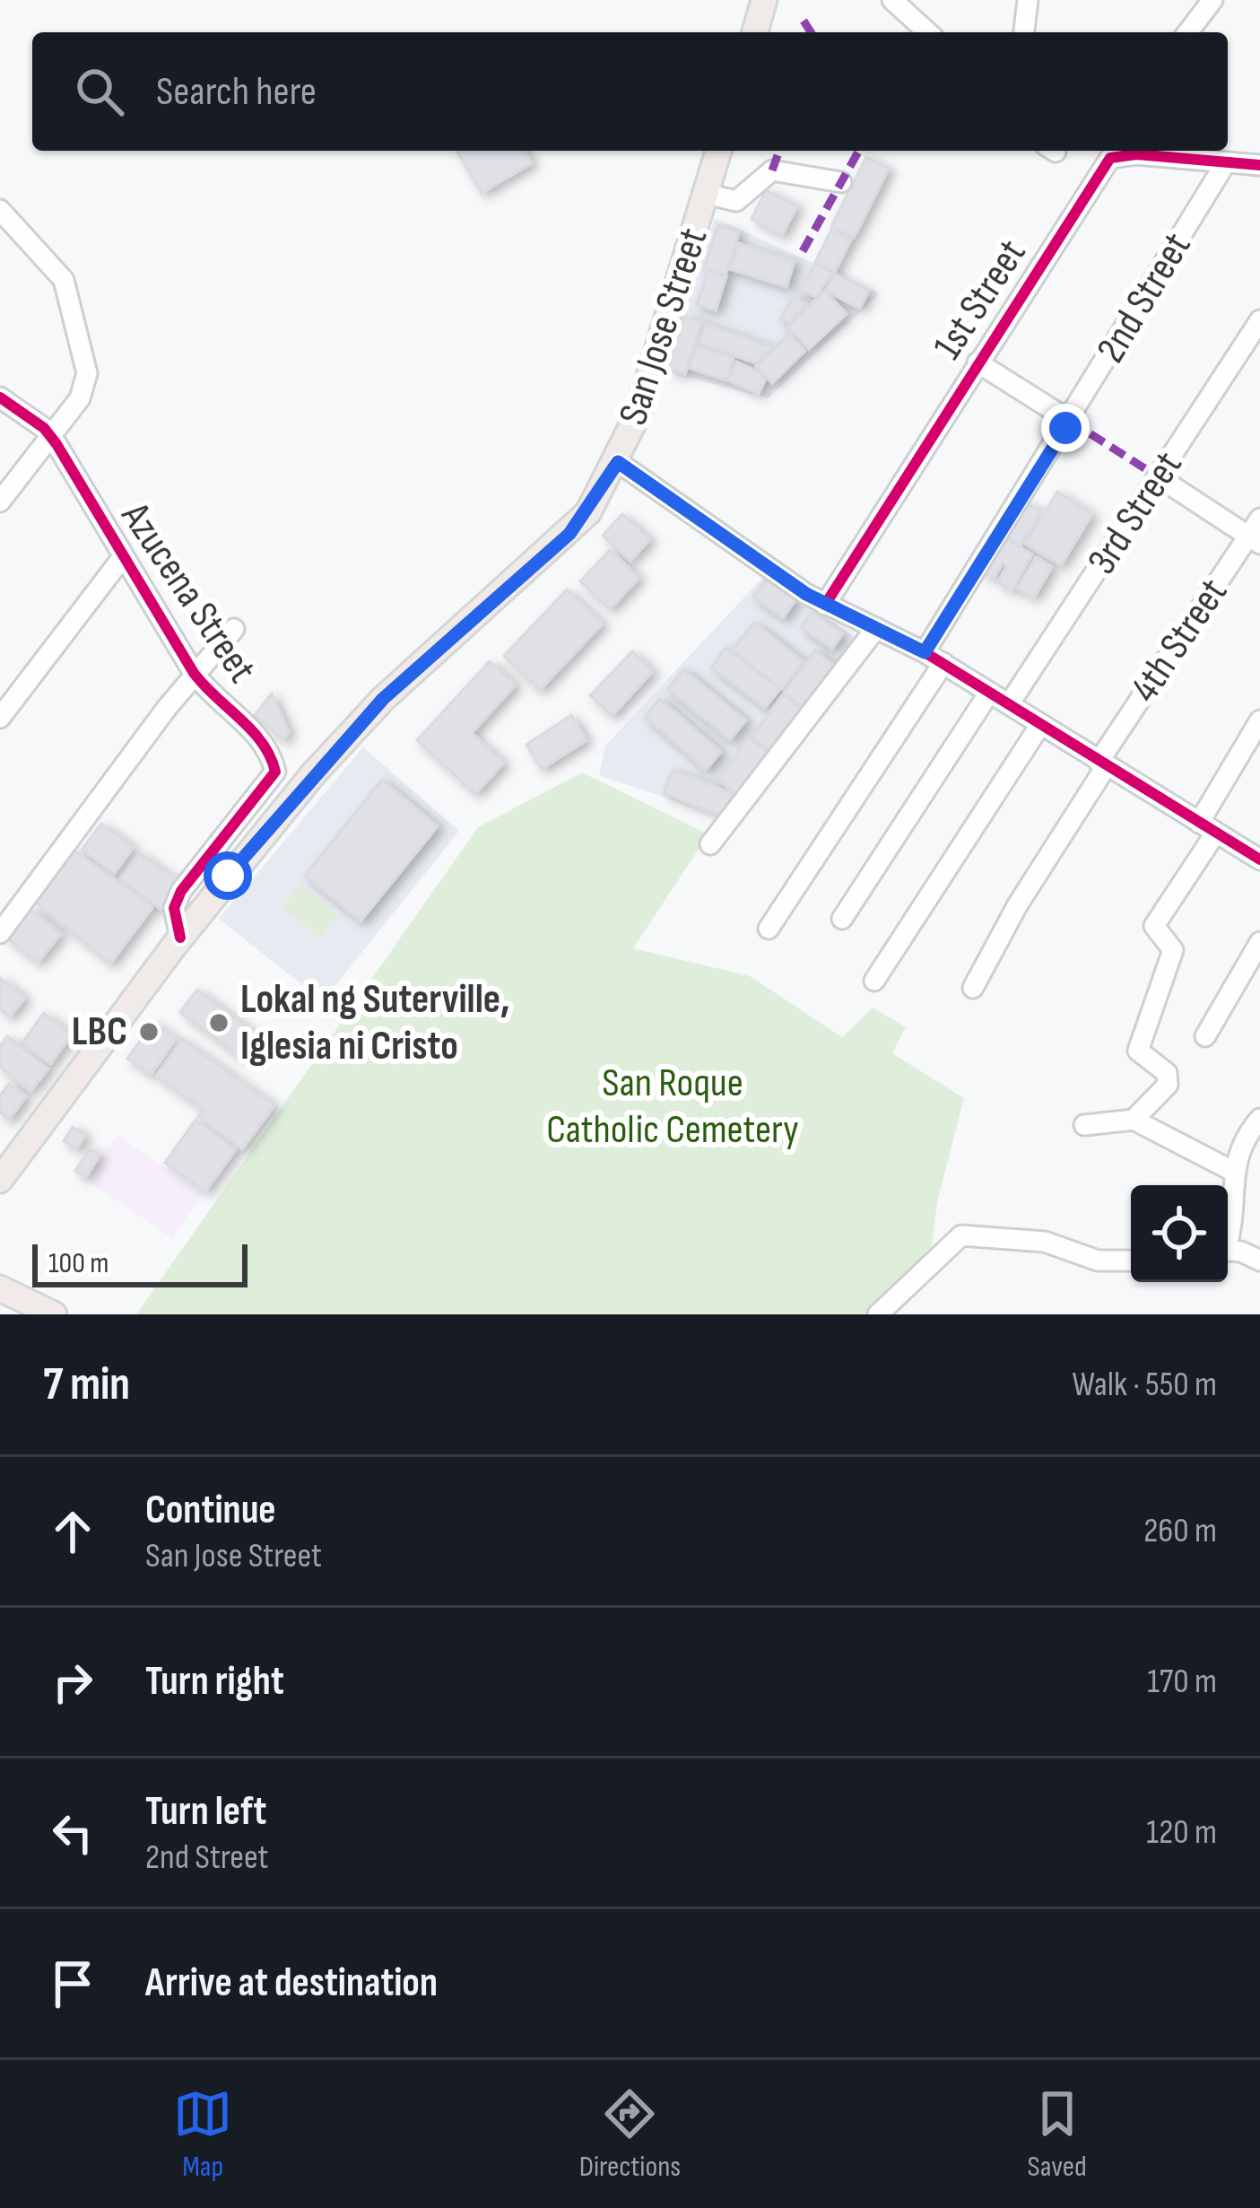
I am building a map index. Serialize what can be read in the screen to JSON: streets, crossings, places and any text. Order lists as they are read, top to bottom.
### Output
{
  "streets": {
    "main road": ["San Jose Street"],
    "street": [
      "2nd Street",
      "1st Street",
      "3rd Street",
      "Azucena Street",
      "4th Street"
    ]
  },
  "crossings": [
    ["2nd Street", "1st Street"],
    ["San Jose Street", "Azucena Street"]
  ],
  "parks": ["San Roque Catholic Cemetery"],
  "places": ["Lokal ng Suterville, Iglesia ni Cristo", "LBC"],
  "scale_bar": "100 m",
  "page": {
    "search": "Search here",
    "scale": "100 m",
    "heading": ["7 min", "Walk · 550 m"],
    "list": [
      ["Continue", "San Jose Street", "260 m"],
      ["Turn right", "170 m"],
      ["Turn left", "2nd Street", "120 m"],
      "Arrive at destination"
    ],
    "nav": ["Map", "Directions", "Saved"]
  }
}
